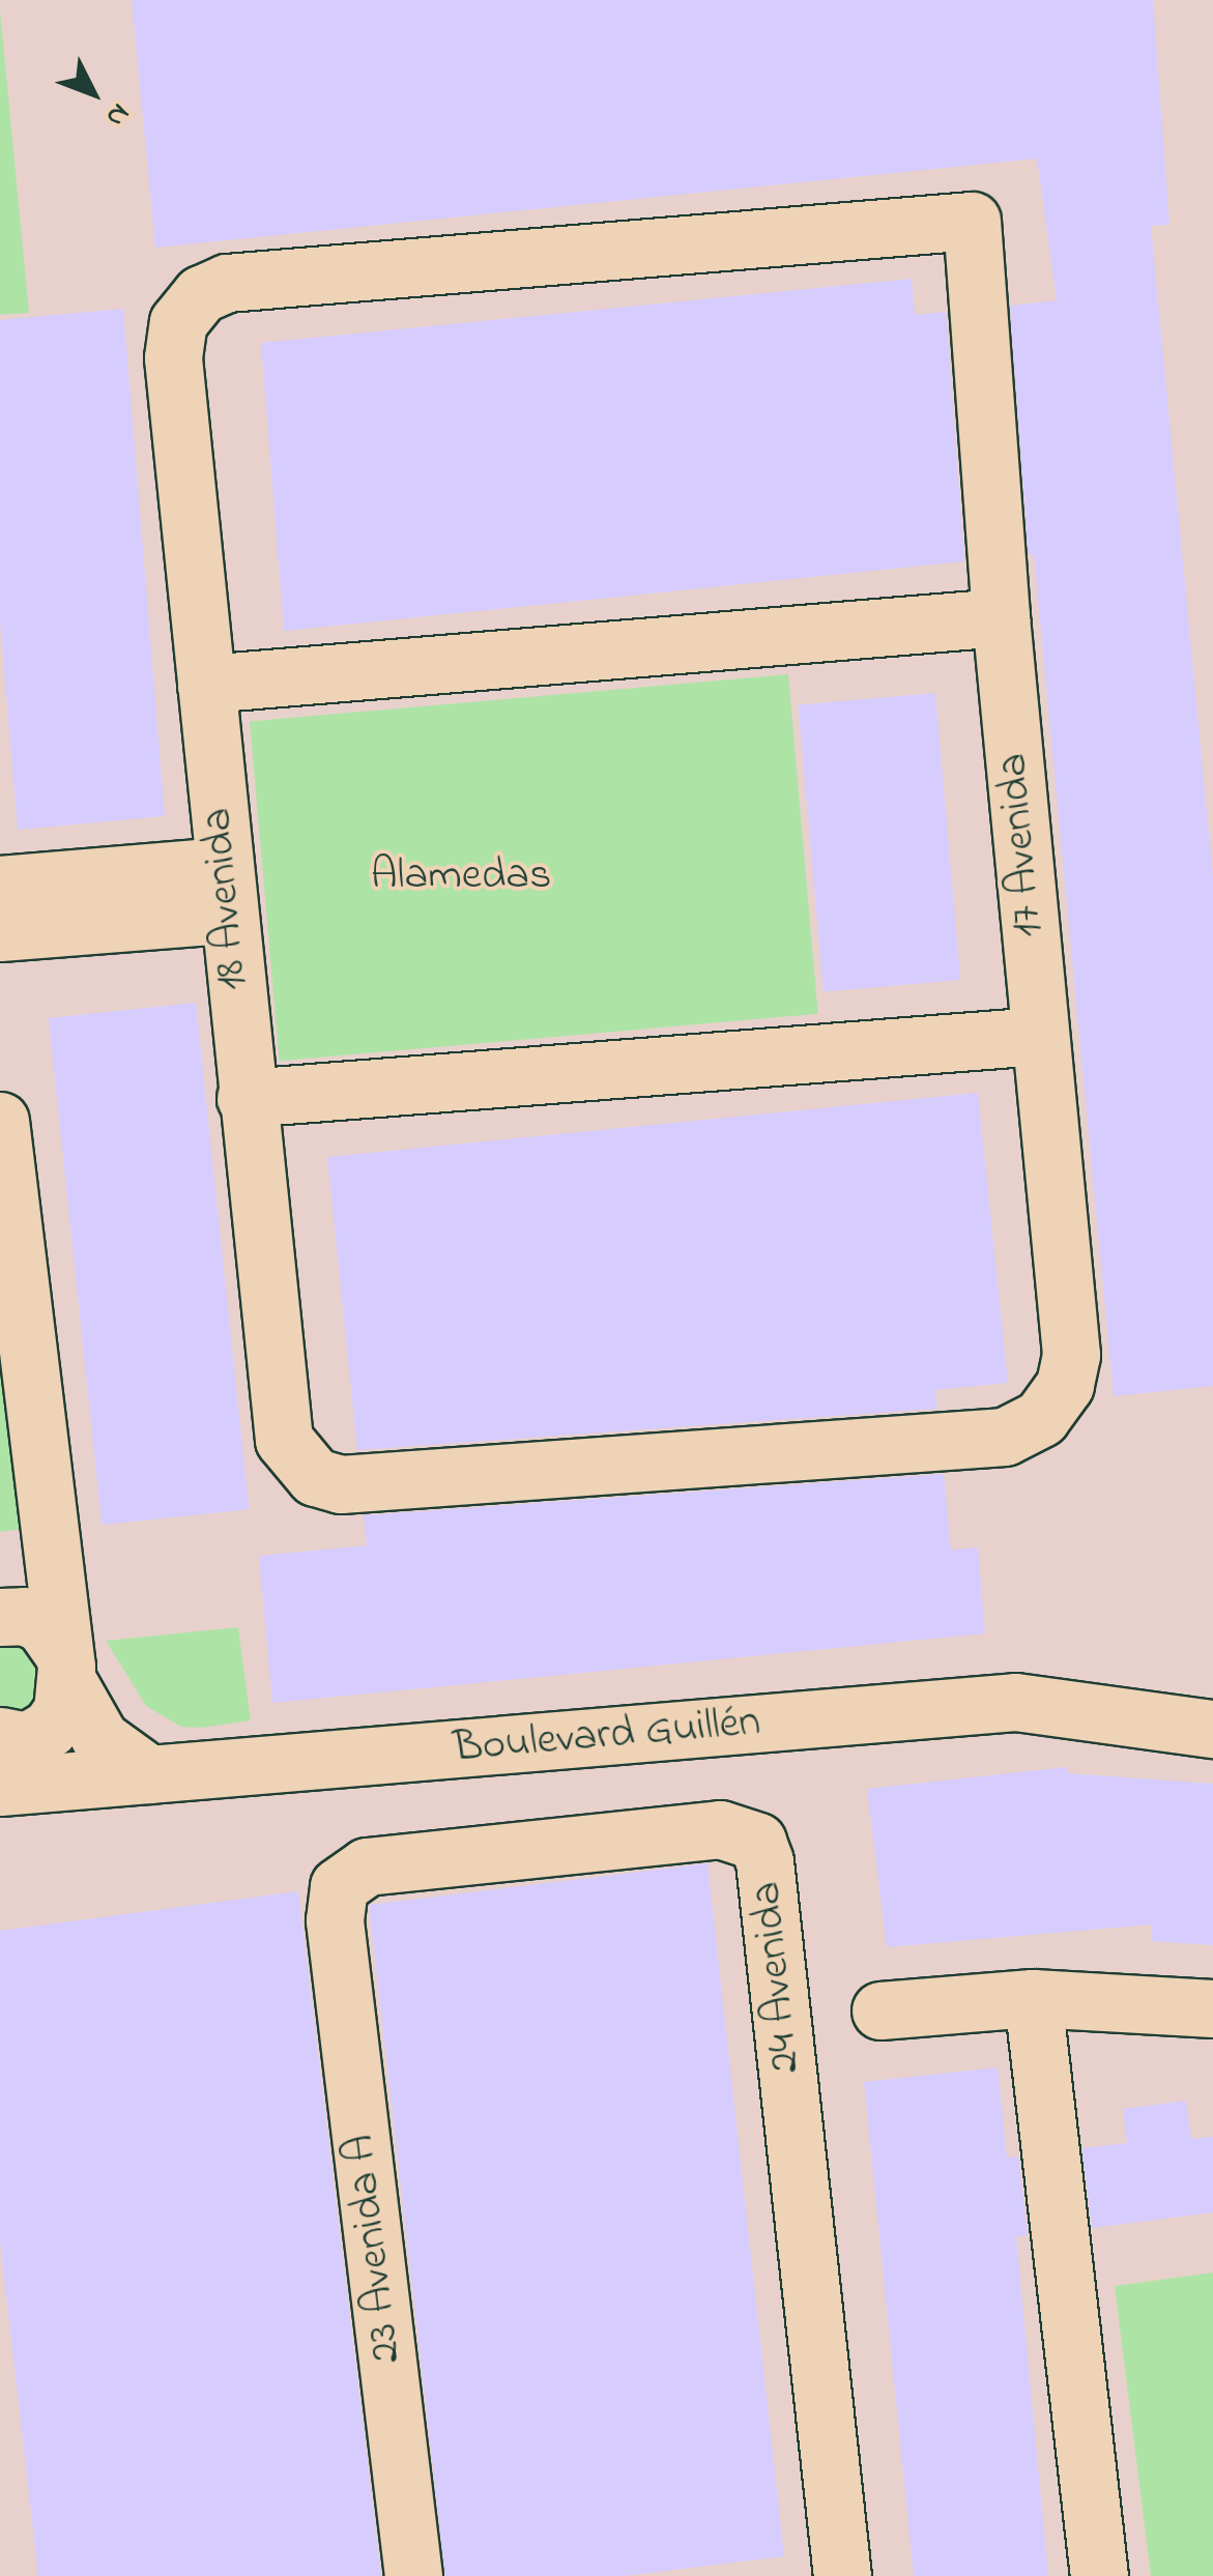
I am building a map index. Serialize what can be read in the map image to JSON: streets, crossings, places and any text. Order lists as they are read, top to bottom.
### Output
{
  "streets": {
    "street": [
      "17 Avenida",
      "18 Avenida",
      "Boulevard Guillén",
      "24 Avenida",
      "23 Avenida A"
    ]
  },
  "crossings": [
    ["17 Avenida", "18 Avenida"],
    ["24 Avenida", "23 Avenida A"]
  ],
  "parks": ["Alamedas"],
  "north": "bottom right"
}
